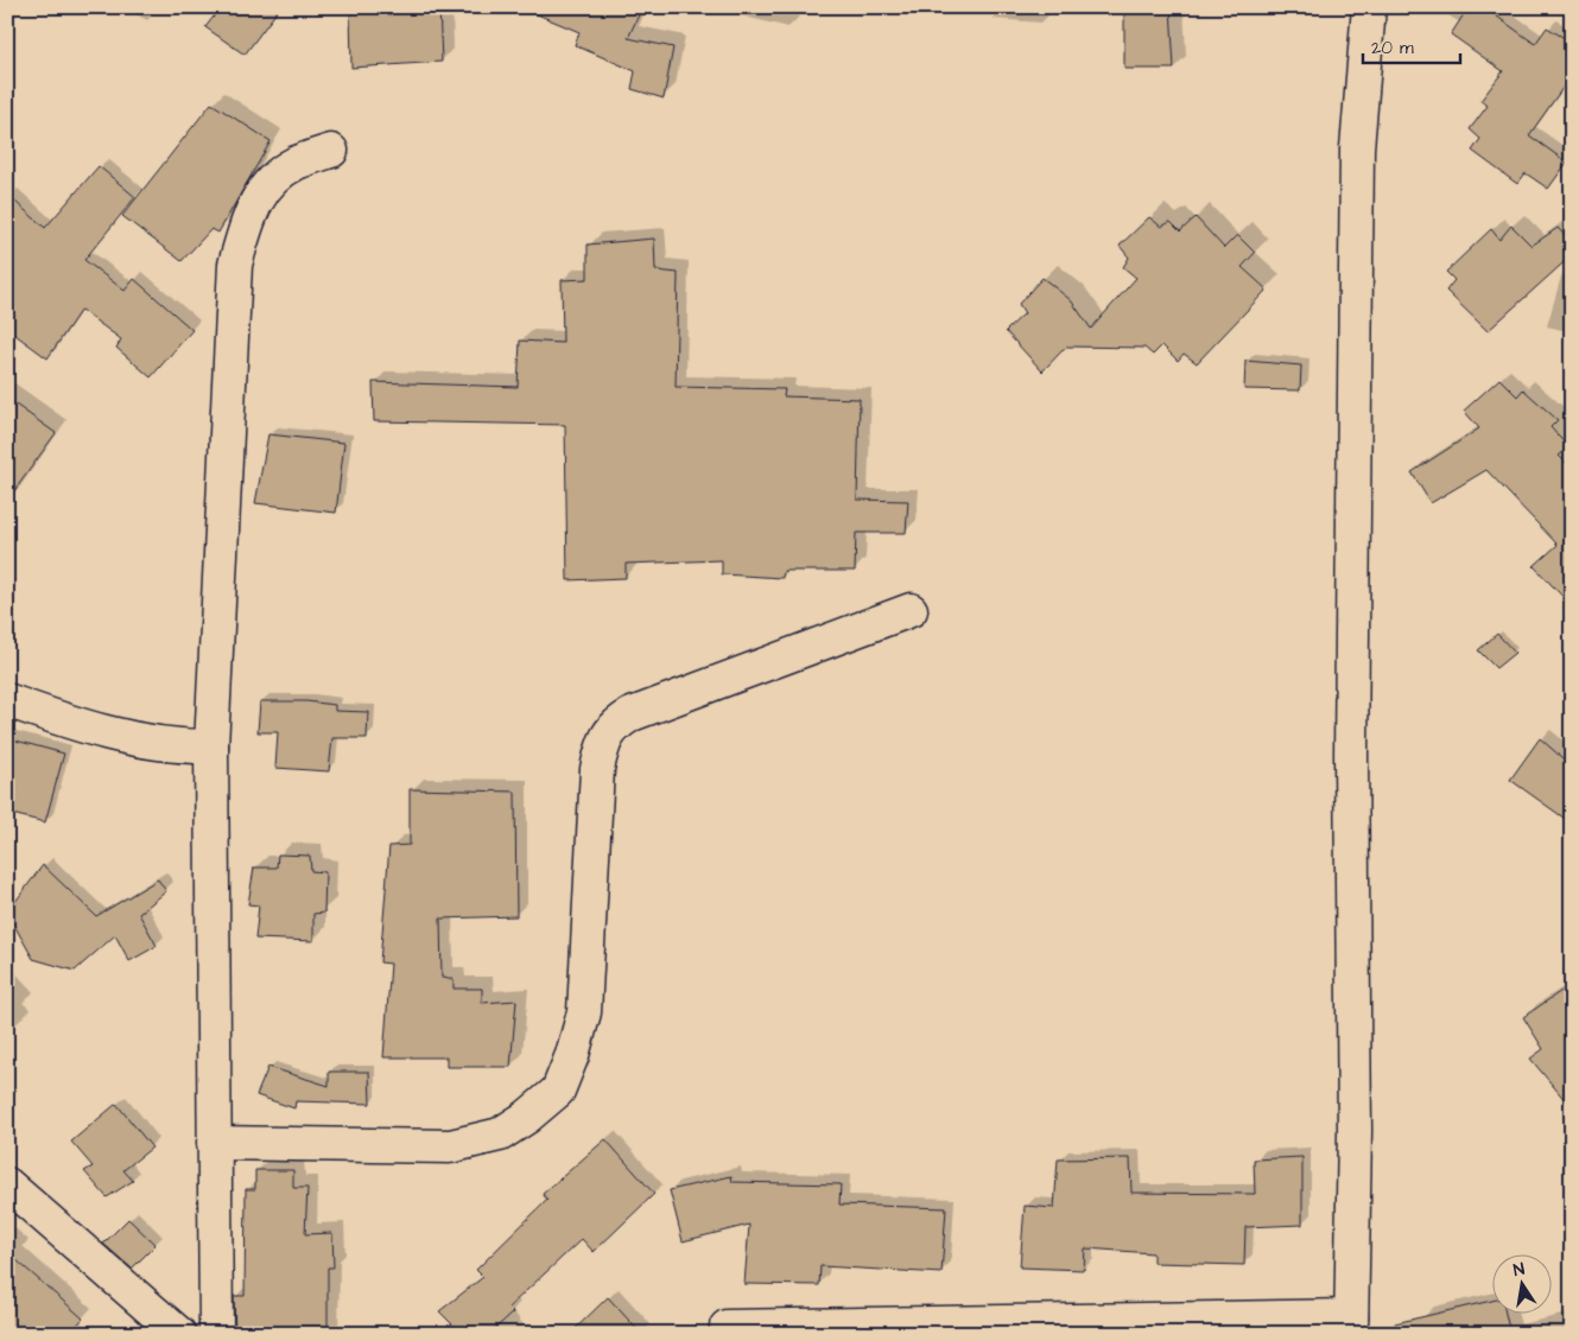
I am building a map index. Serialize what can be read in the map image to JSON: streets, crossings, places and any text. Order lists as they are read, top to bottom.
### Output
{
  "scale_bar": "20 m",
  "north": "top"
}
